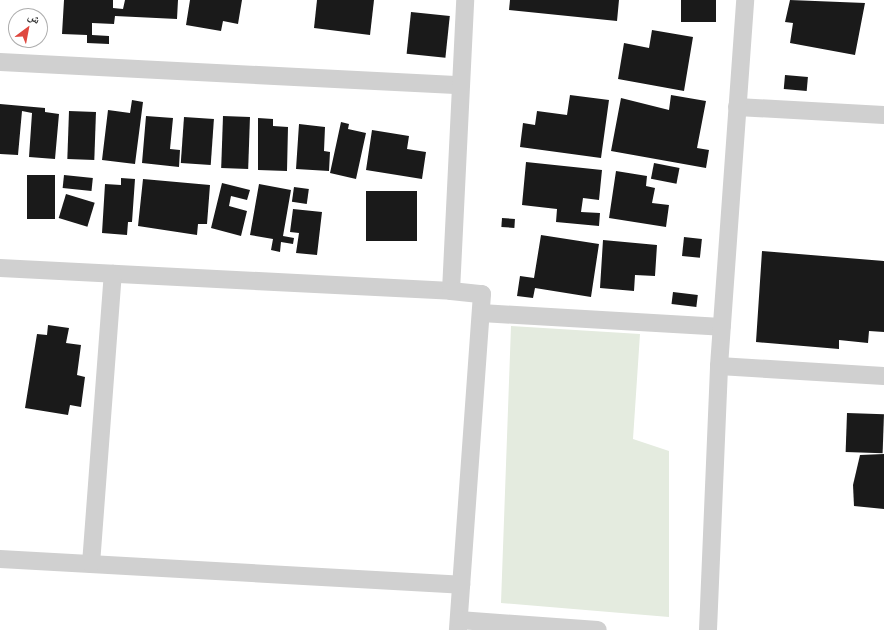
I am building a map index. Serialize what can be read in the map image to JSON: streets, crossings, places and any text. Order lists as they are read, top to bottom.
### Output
{
  "north": "top right"
}
